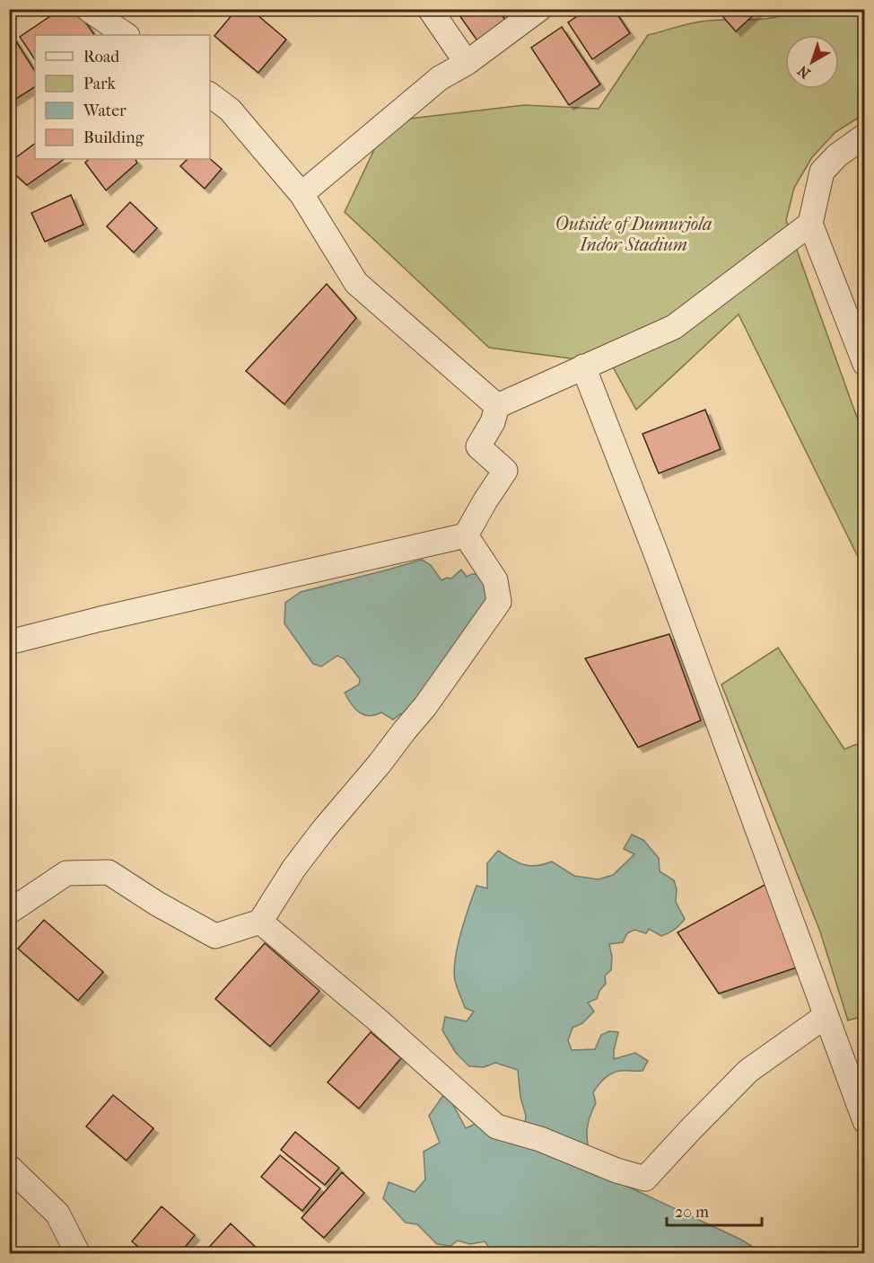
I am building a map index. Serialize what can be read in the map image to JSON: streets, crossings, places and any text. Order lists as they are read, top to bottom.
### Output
{
  "parks": ["Outside of Dumurjola Indor Stadium"],
  "legend": [
    "Road",
    "Park",
    "Water",
    "Building"
  ],
  "scale_bar": "20 m",
  "north": "bottom left"
}
